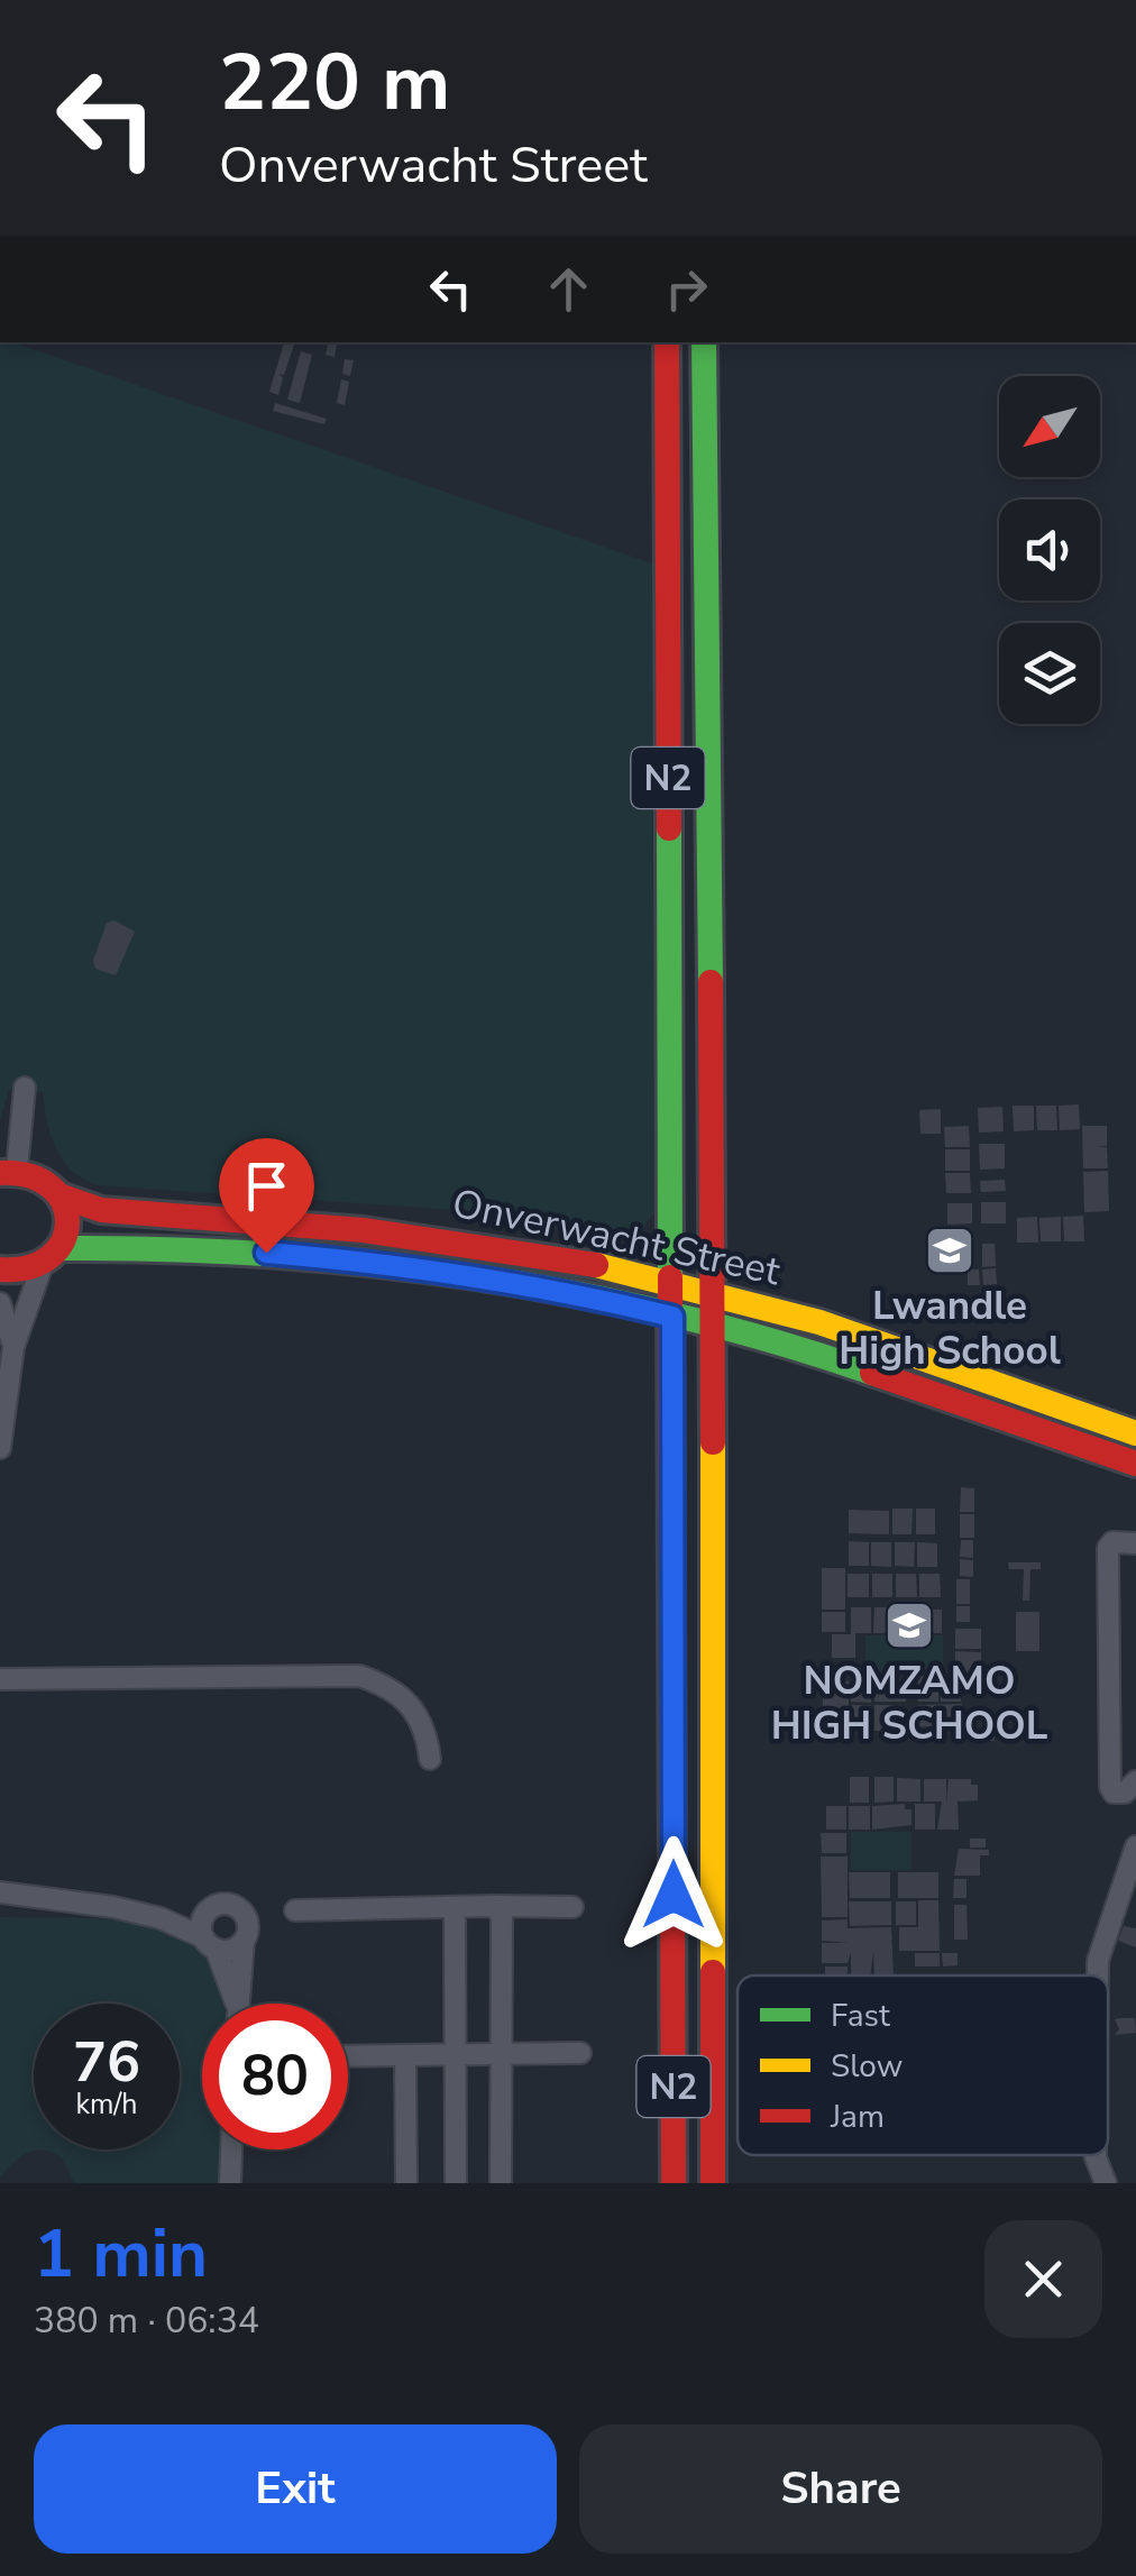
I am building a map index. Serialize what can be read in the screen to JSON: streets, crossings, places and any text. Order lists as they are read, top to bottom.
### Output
{
  "streets": {
    "main road": ["N2", "Onverwacht Street"]
  },
  "crossings": [
    ["N2", "Onverwacht Street"]
  ],
  "places": {
    "school or university": ["Lwandle High School", "NOMZAMO HIGH SCHOOL"]
  },
  "legend": ["Fast", "Slow", "Jam"],
  "north": "bottom left",
  "page": {
    "turn": ["220 m", "Onverwacht Street"],
    "speed": "76 km/h",
    "limit": "80",
    "heading": ["1 min", "380 m · 06:34"],
    "buttons": ["Exit", "Share"]
  }
}
